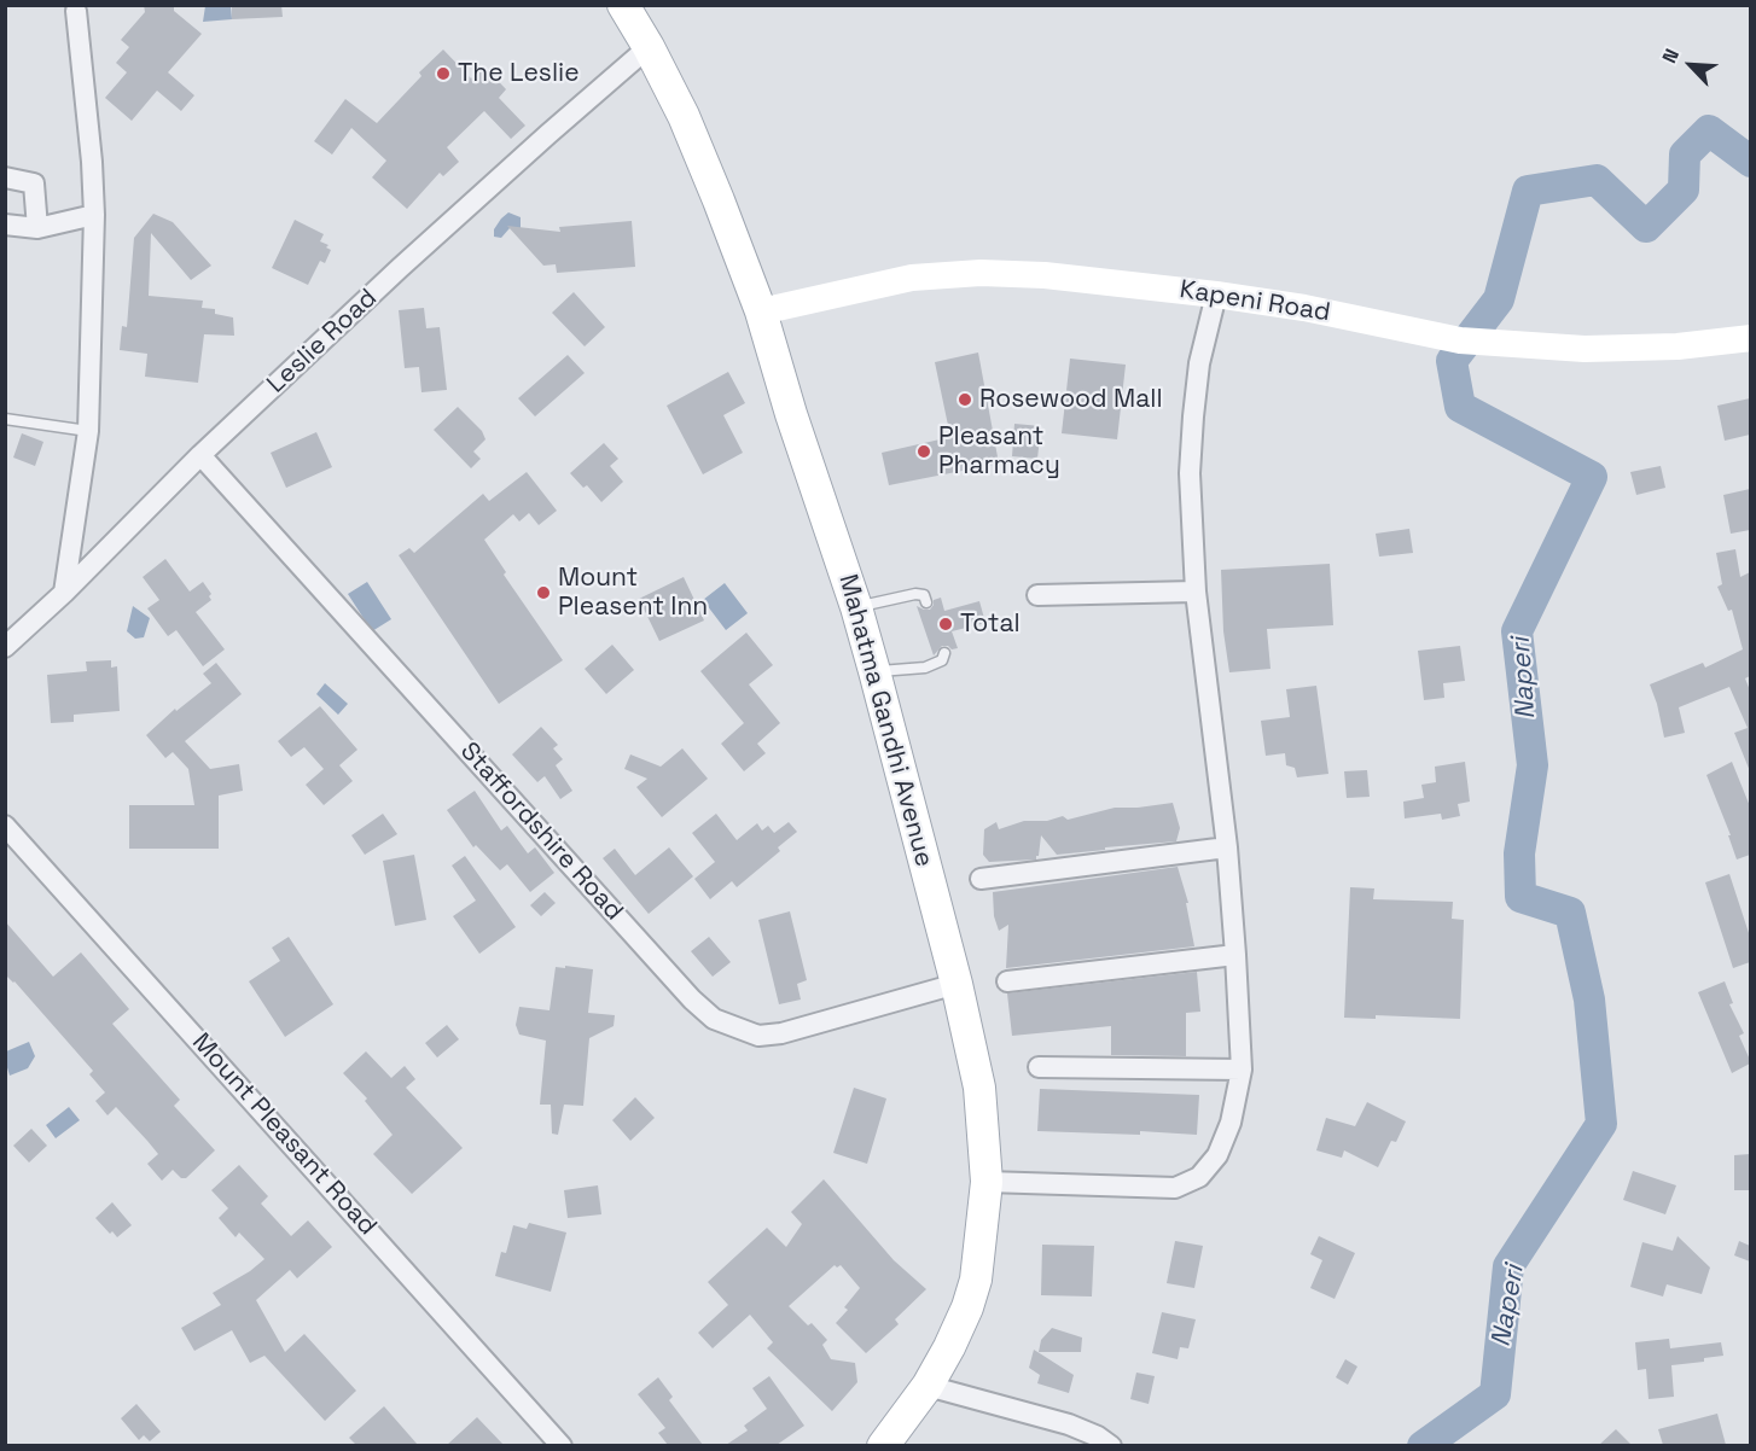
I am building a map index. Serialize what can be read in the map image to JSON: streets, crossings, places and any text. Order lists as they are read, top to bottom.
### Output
{
  "streets": {
    "main road": ["Kapeni Road", "Mahatma Gandhi Avenue"],
    "street": ["Leslie Road", "Staffordshire Road", "Mount Pleasant Road"]
  },
  "crossings": [
    ["Kapeni Road", "Mahatma Gandhi Avenue"],
    ["Leslie Road", "Mahatma Gandhi Avenue"],
    ["Leslie Road", "Staffordshire Road"],
    ["Mahatma Gandhi Avenue", "Staffordshire Road"]
  ],
  "water": ["Naperi"],
  "places": [
    "The Leslie",
    "Rosewood Mall",
    "Pleasant Pharmacy",
    "Mount Pleasent Inn",
    "Total"
  ],
  "north": "top left"
}
